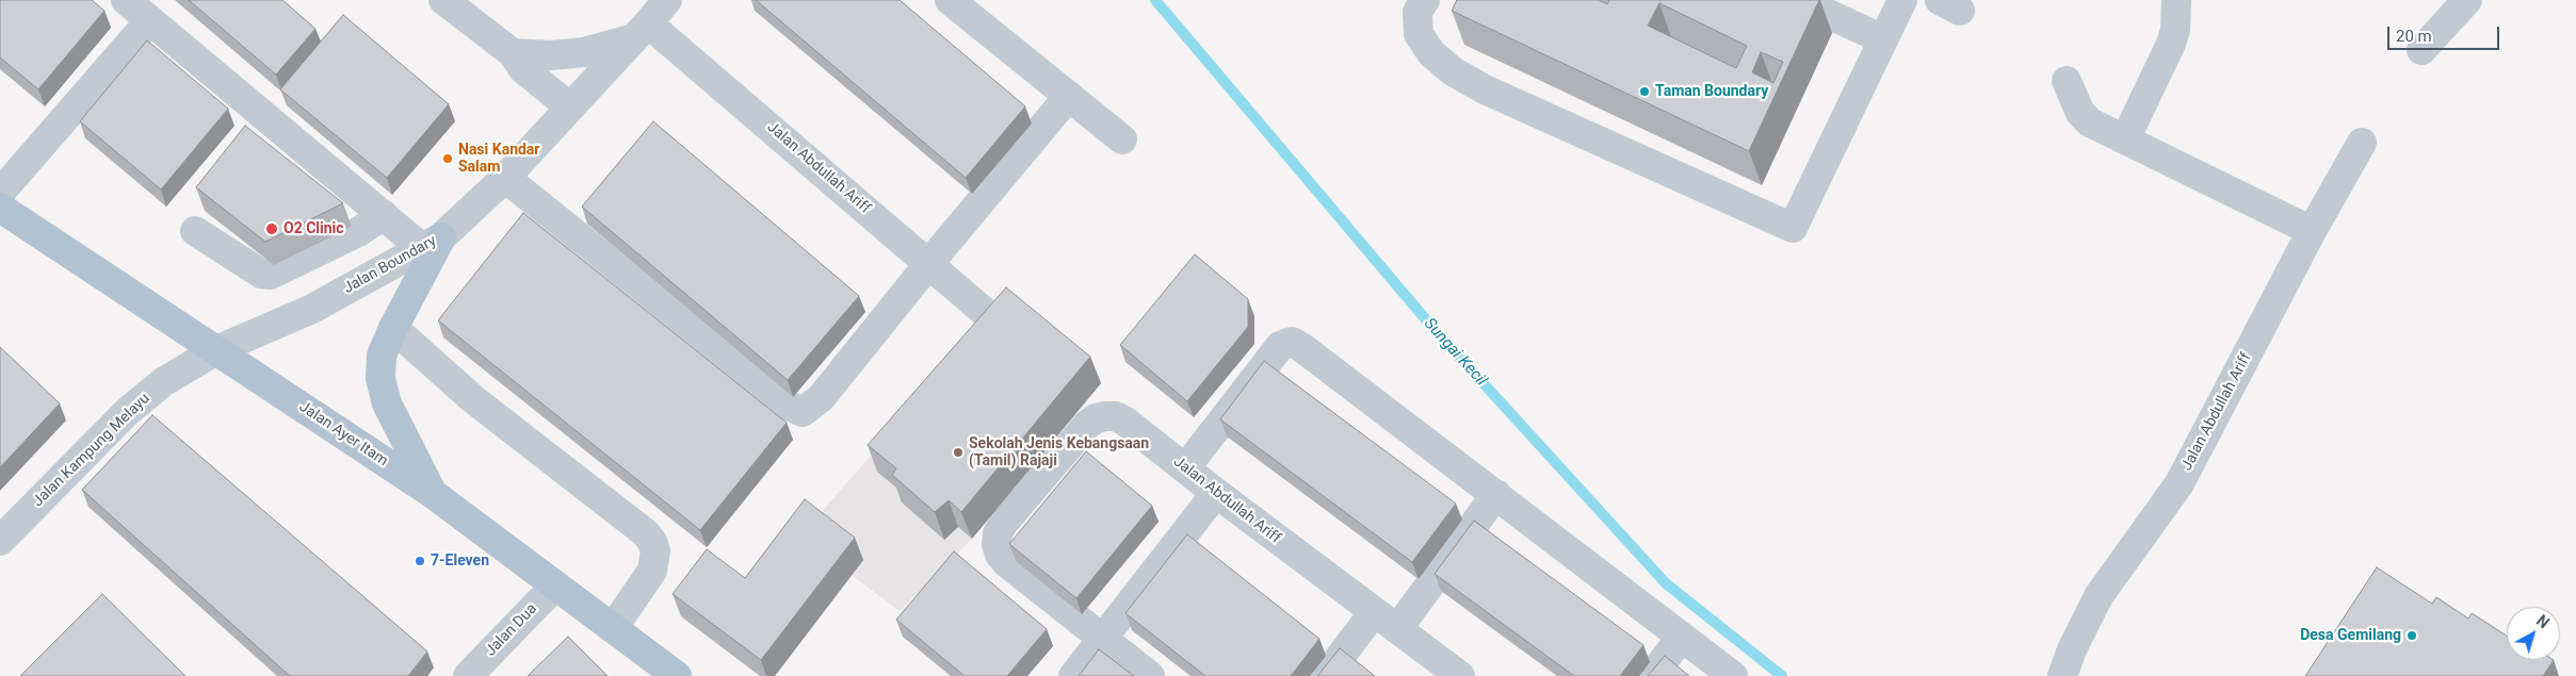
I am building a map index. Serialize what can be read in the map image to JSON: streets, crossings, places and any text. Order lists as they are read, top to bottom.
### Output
{
  "streets": {
    "main road": ["Jalan Ayer Itam"],
    "street": [
      "Jalan Abdullah Ariff",
      "Jalan Boundary",
      "Jalan Kampung Melayu",
      "Jalan Dua"
    ]
  },
  "crossings": [
    ["Jalan Abdullah Ariff", "Jalan Boundary"],
    ["Jalan Boundary", "Jalan Ayer Itam"],
    ["Jalan Boundary", "Jalan Kampung Melayu"],
    ["Jalan Ayer Itam", "Jalan Kampung Melayu"],
    ["Jalan Ayer Itam", "Jalan Dua"]
  ],
  "water": ["Sungai Kecil"],
  "places": [
    "Taman Boundary",
    "Nasi Kandar Salam",
    "O2 Clinic",
    "Sekolah Jenis Kebangsaan (Tamil) Rajaji",
    "7-Eleven",
    "Desa Gemilang"
  ],
  "scale_bar": "20 m",
  "north": "top right"
}
